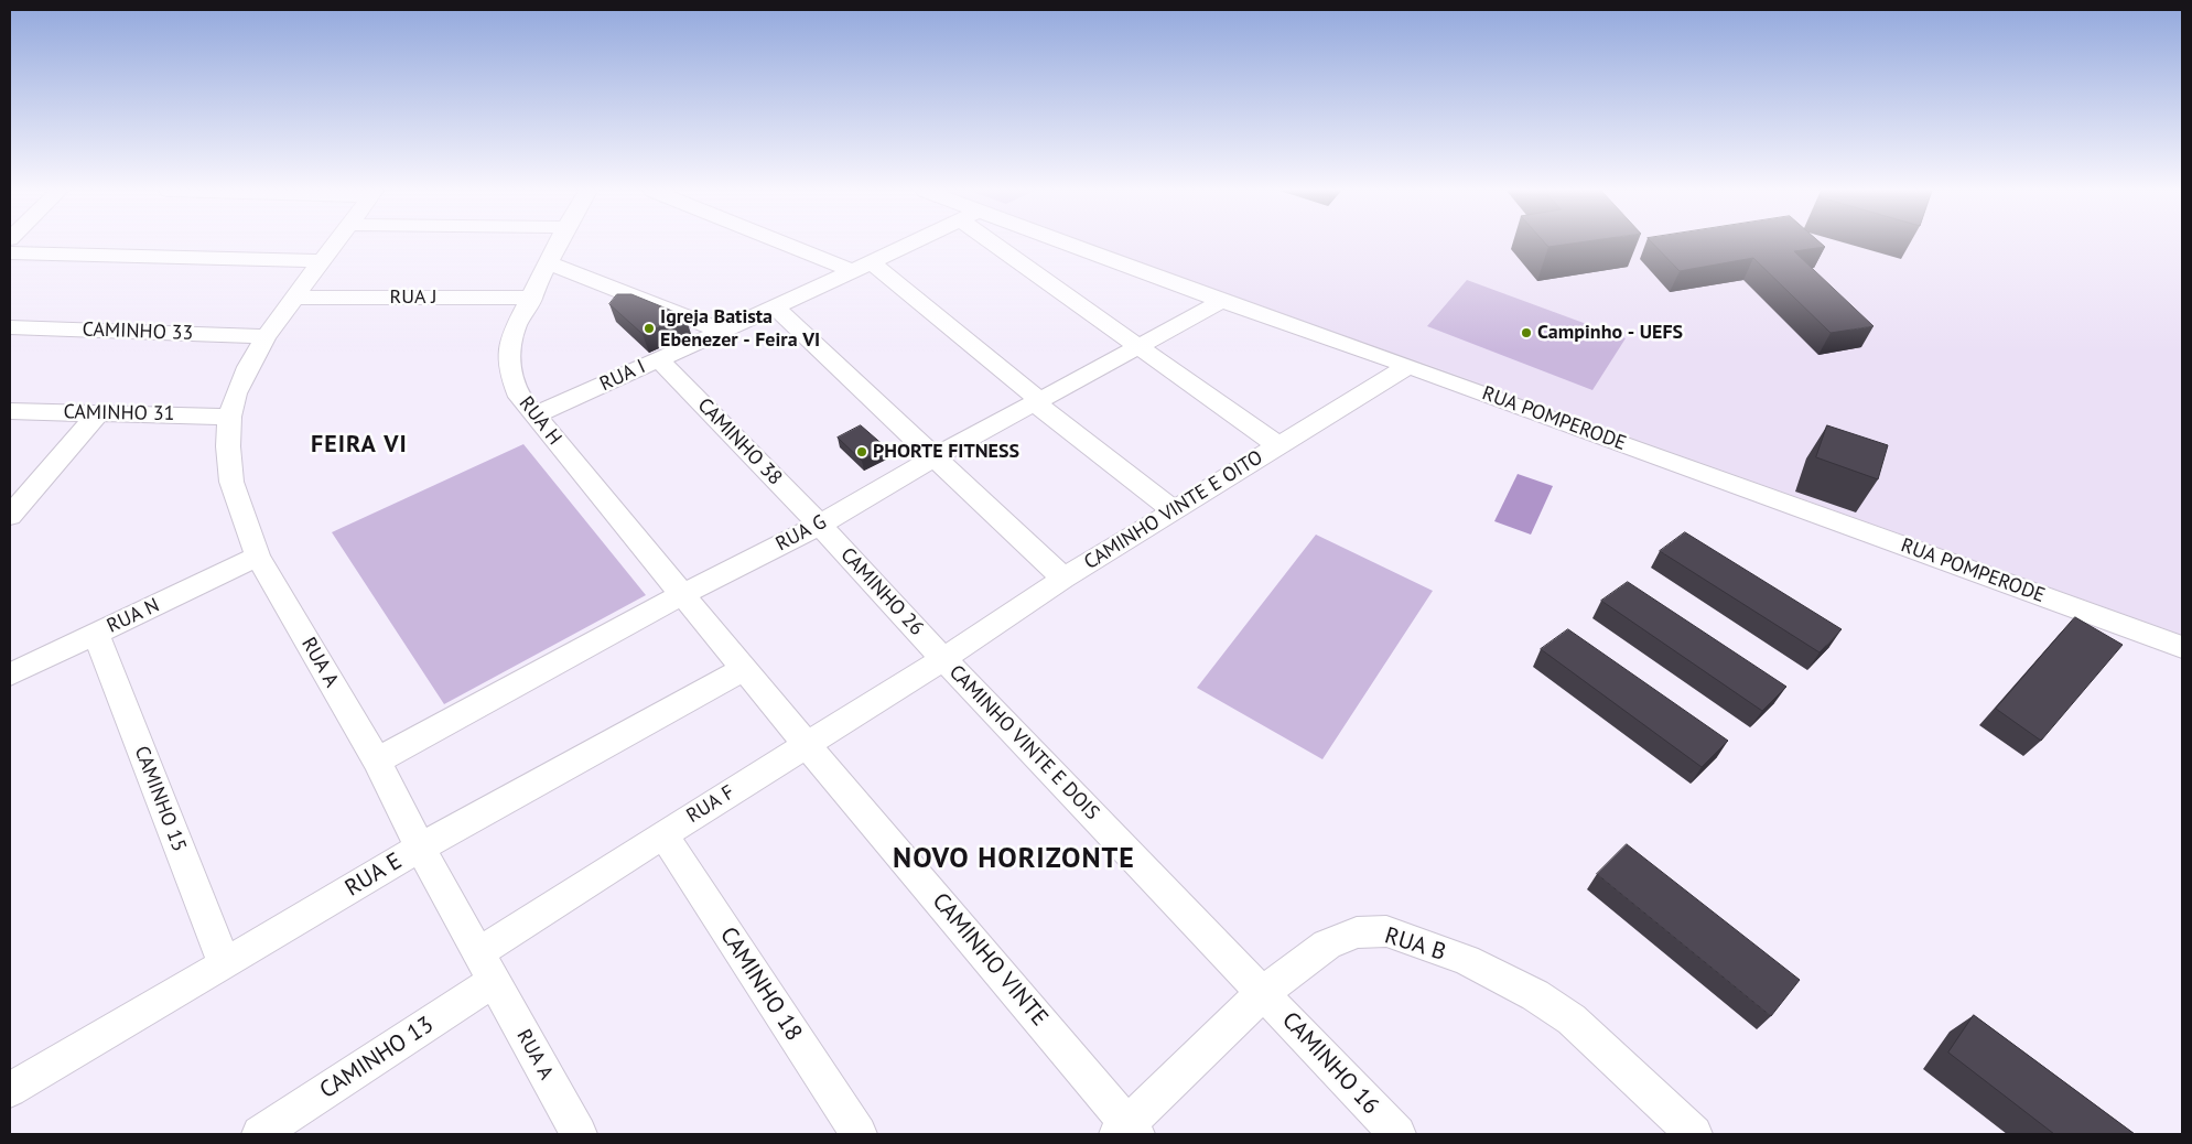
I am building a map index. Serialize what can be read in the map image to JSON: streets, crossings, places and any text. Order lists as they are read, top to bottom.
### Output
{
  "streets": {
    "street": [
      "RUA J",
      "CAMINHO 33",
      "RUA I",
      "CAMINHO 31",
      "RUA POMPERODE",
      "RUA H",
      "CAMINHO 38",
      "CAMINHO VINTE E OITO",
      "RUA G",
      "CAMINHO 26",
      "RUA N",
      "RUA A",
      "CAMINHO VINTE E DOIS",
      "CAMINHO 15",
      "RUA F",
      "RUA E",
      "RUA B",
      "CAMINHO VINTE",
      "CAMINHO 18",
      "CAMINHO 13",
      "CAMINHO 16"
    ]
  },
  "crossings": [
    ["RUA J", "RUA H"],
    ["RUA J", "RUA A"],
    ["CAMINHO 33", "RUA A"],
    ["RUA I", "RUA H"],
    ["RUA I", "CAMINHO 38"],
    ["CAMINHO 31", "RUA A"],
    ["RUA POMPERODE", "CAMINHO VINTE E OITO"],
    ["RUA POMPERODE", "RUA G"],
    ["RUA H", "RUA G"],
    ["RUA H", "RUA E"],
    ["RUA H", "CAMINHO VINTE"],
    ["CAMINHO 38", "RUA G"],
    ["CAMINHO 38", "CAMINHO 26"],
    ["CAMINHO VINTE E OITO", "CAMINHO 26"],
    ["CAMINHO VINTE E OITO", "CAMINHO VINTE E DOIS"],
    ["CAMINHO VINTE E OITO", "RUA F"],
    ["RUA G", "CAMINHO 26"],
    ["RUA G", "RUA A"],
    ["CAMINHO 26", "CAMINHO VINTE E DOIS"],
    ["CAMINHO 26", "RUA F"],
    ["RUA N", "RUA A"],
    ["RUA N", "CAMINHO 15"],
    ["RUA A", "RUA F"],
    ["RUA A", "RUA E"],
    ["RUA A", "CAMINHO 13"],
    ["CAMINHO VINTE E DOIS", "RUA F"],
    ["CAMINHO VINTE E DOIS", "RUA B"],
    ["CAMINHO VINTE E DOIS", "CAMINHO 16"],
    ["CAMINHO 15", "RUA E"],
    ["RUA F", "CAMINHO VINTE"],
    ["RUA F", "CAMINHO 18"],
    ["RUA F", "CAMINHO 13"],
    ["RUA E", "CAMINHO VINTE"],
    ["RUA B", "CAMINHO VINTE"],
    ["RUA B", "CAMINHO 16"]
  ],
  "districts": ["FEIRA VI", "NOVO HORIZONTE"],
  "places": ["Igreja Batista Ebenezer - Feira VI", "Campinho - UEFS", "PHORTE FITNESS"]
}
